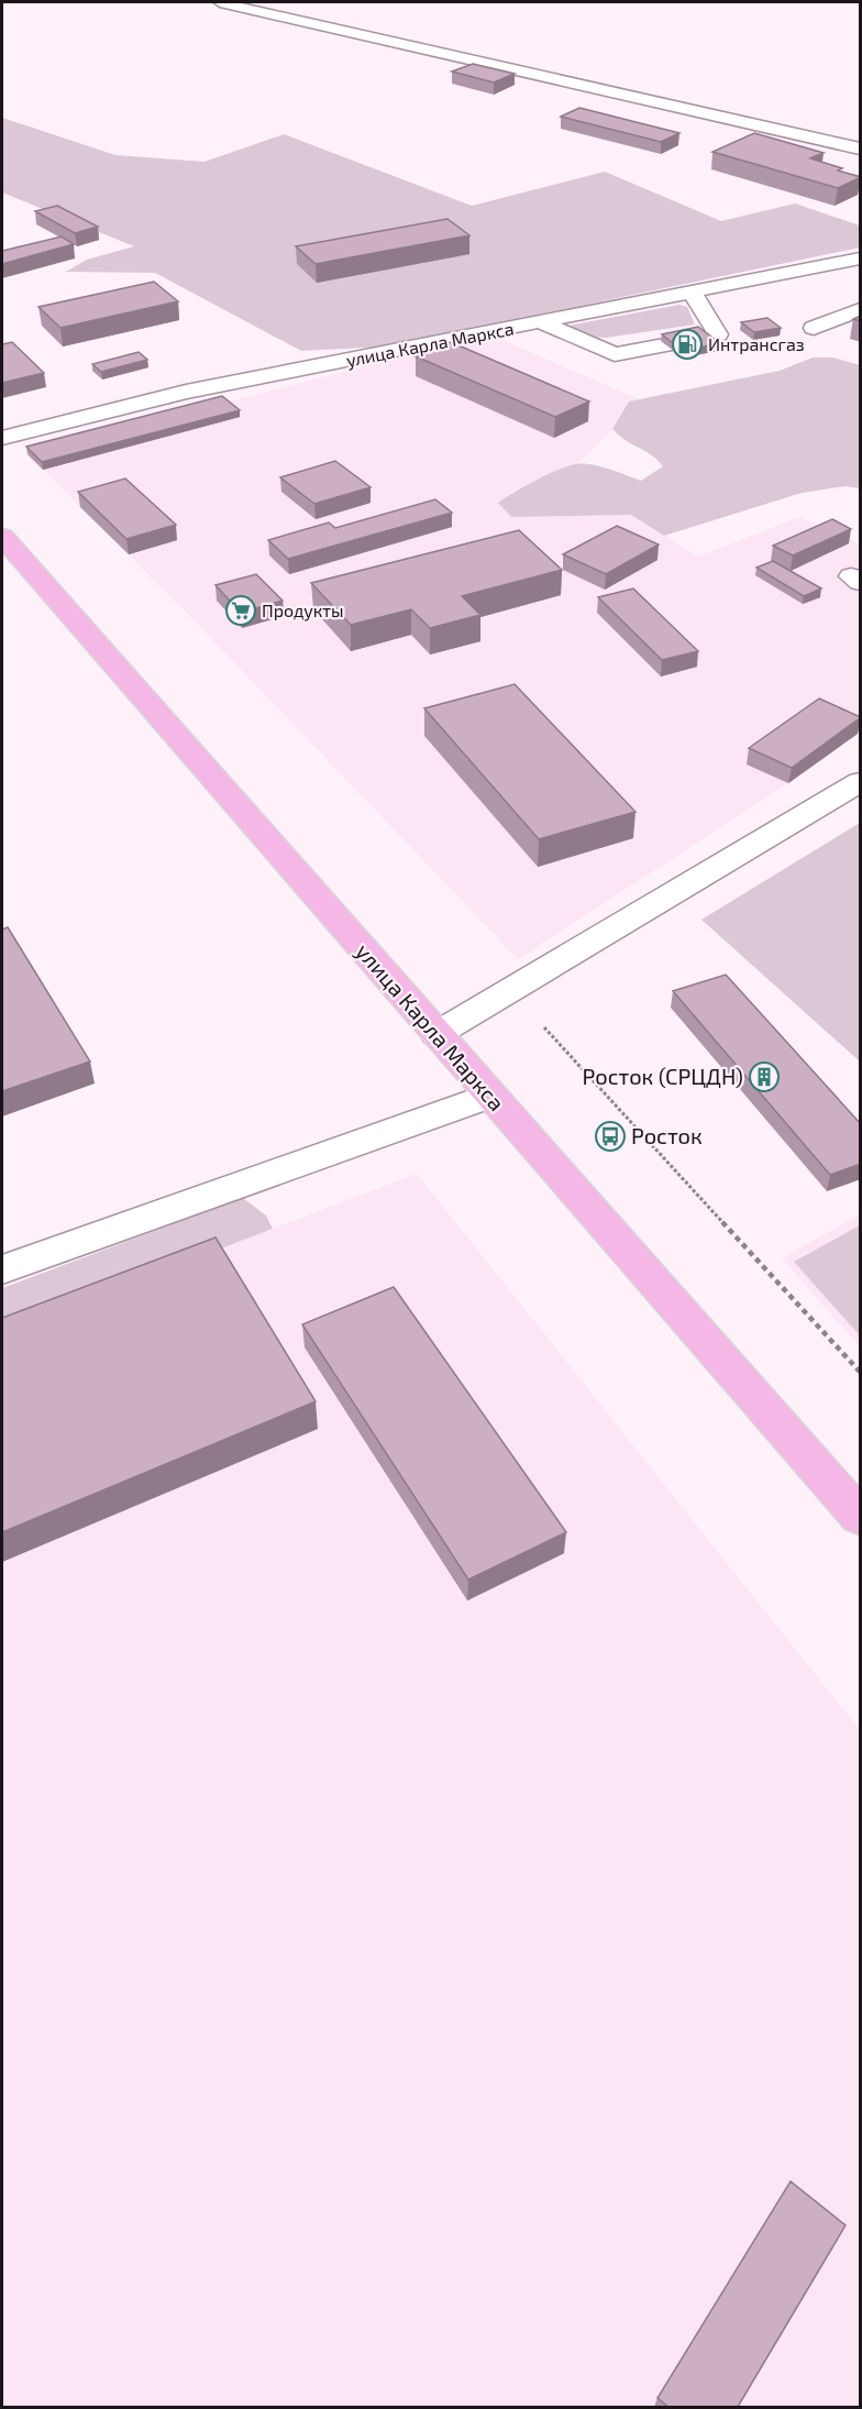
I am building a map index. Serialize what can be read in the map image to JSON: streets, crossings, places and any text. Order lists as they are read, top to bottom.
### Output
{
  "streets": {
    "main road": ["улица Карла Маркса"]
  },
  "places": {
    "fuel station": ["Интрансгаз"],
    "supermarket": ["Продукты"],
    "building": ["Росток (СРЦДН)"],
    "bus stop": ["Росток"]
  }
}
